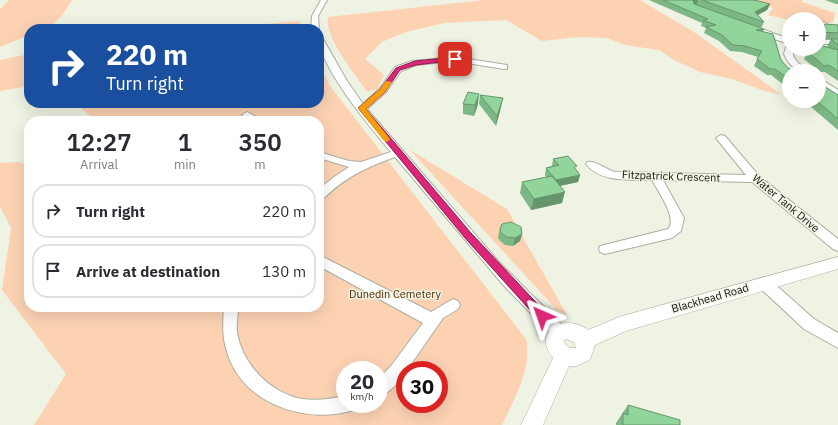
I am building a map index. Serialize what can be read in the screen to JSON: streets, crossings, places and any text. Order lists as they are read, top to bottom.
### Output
{
  "streets": {
    "main road": ["Blackhead Road"],
    "street": ["Fitzpatrick Crescent", "Water Tank Drive"]
  },
  "crossings": [
    ["Fitzpatrick Crescent", "Water Tank Drive"]
  ],
  "parks": ["Dunedin Cemetery"],
  "page": {
    "map_buttons": ["+", "−"],
    "turn": ["220 m", "Turn right"],
    "eta": [
      "12:27",
      "Arrival",
      "1",
      "min",
      "350",
      "m"
    ],
    "list": [
      {
        "name": "Turn right",
        "value": "220 m"
      },
      {
        "name": "Arrive at destination",
        "value": "130 m"
      }
    ],
    "speed": "20 km/h",
    "limit": "30"
  }
}
